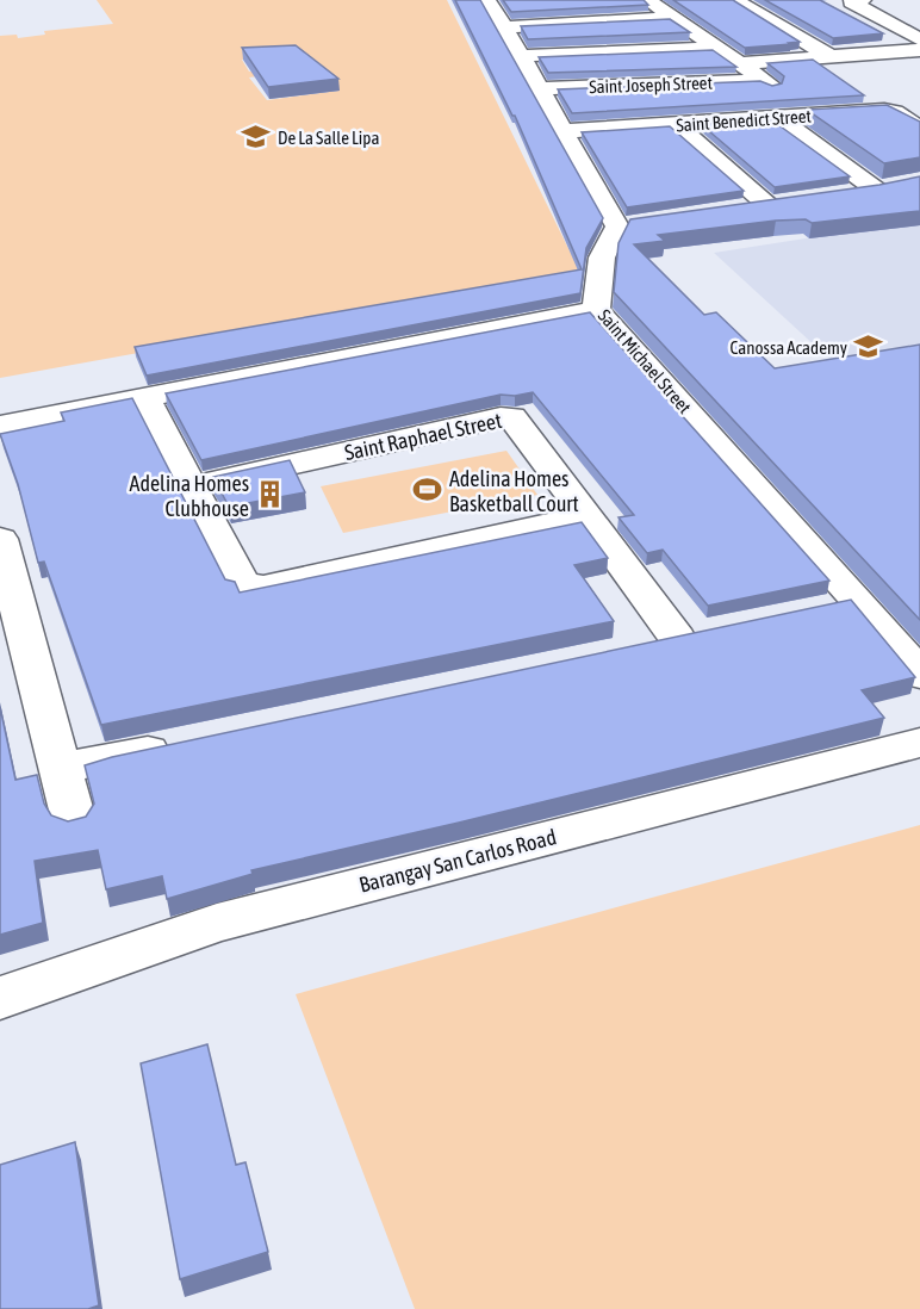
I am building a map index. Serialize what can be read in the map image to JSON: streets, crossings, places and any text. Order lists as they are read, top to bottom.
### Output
{
  "streets": {
    "street": [
      "Saint Joseph Street",
      "Saint Benedict Street",
      "Saint Michael Street",
      "Saint Raphael Street",
      "Barangay San Carlos Road"
    ]
  },
  "crossings": [
    ["Saint Joseph Street", "Saint Michael Street"],
    ["Saint Benedict Street", "Saint Michael Street"]
  ],
  "places": {
    "school or university": ["De La Salle Lipa", "Canossa Academy"],
    "sports": ["Adelina Homes Basketball Court"],
    "building": ["Adelina Homes Clubhouse"]
  }
}
